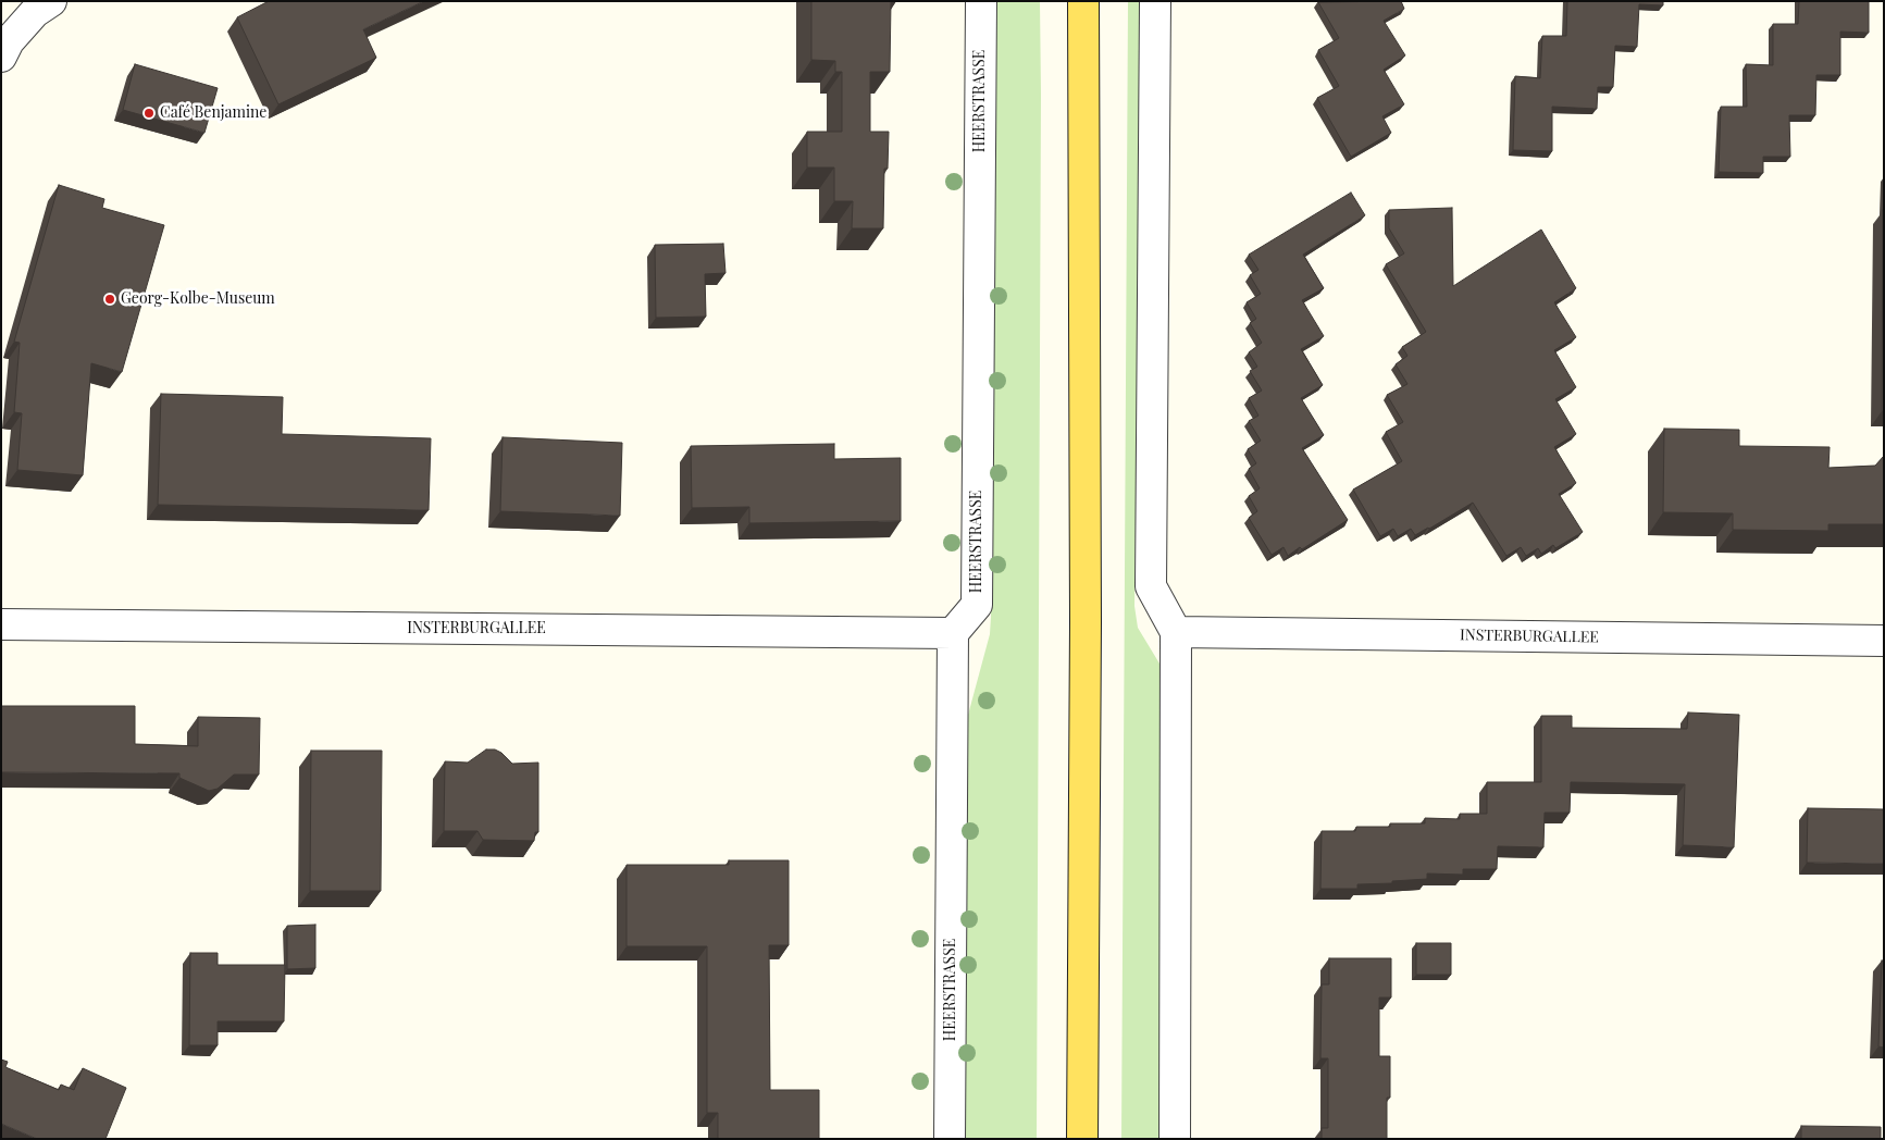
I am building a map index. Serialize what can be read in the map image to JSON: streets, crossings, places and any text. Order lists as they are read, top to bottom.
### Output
{
  "streets": {
    "street": ["HEERSTRASSE", "INSTERBURGALLEE"]
  },
  "crossings": [
    ["HEERSTRASSE", "INSTERBURGALLEE"]
  ],
  "places": ["Café Benjamine", "Georg-Kolbe-Museum"]
}
